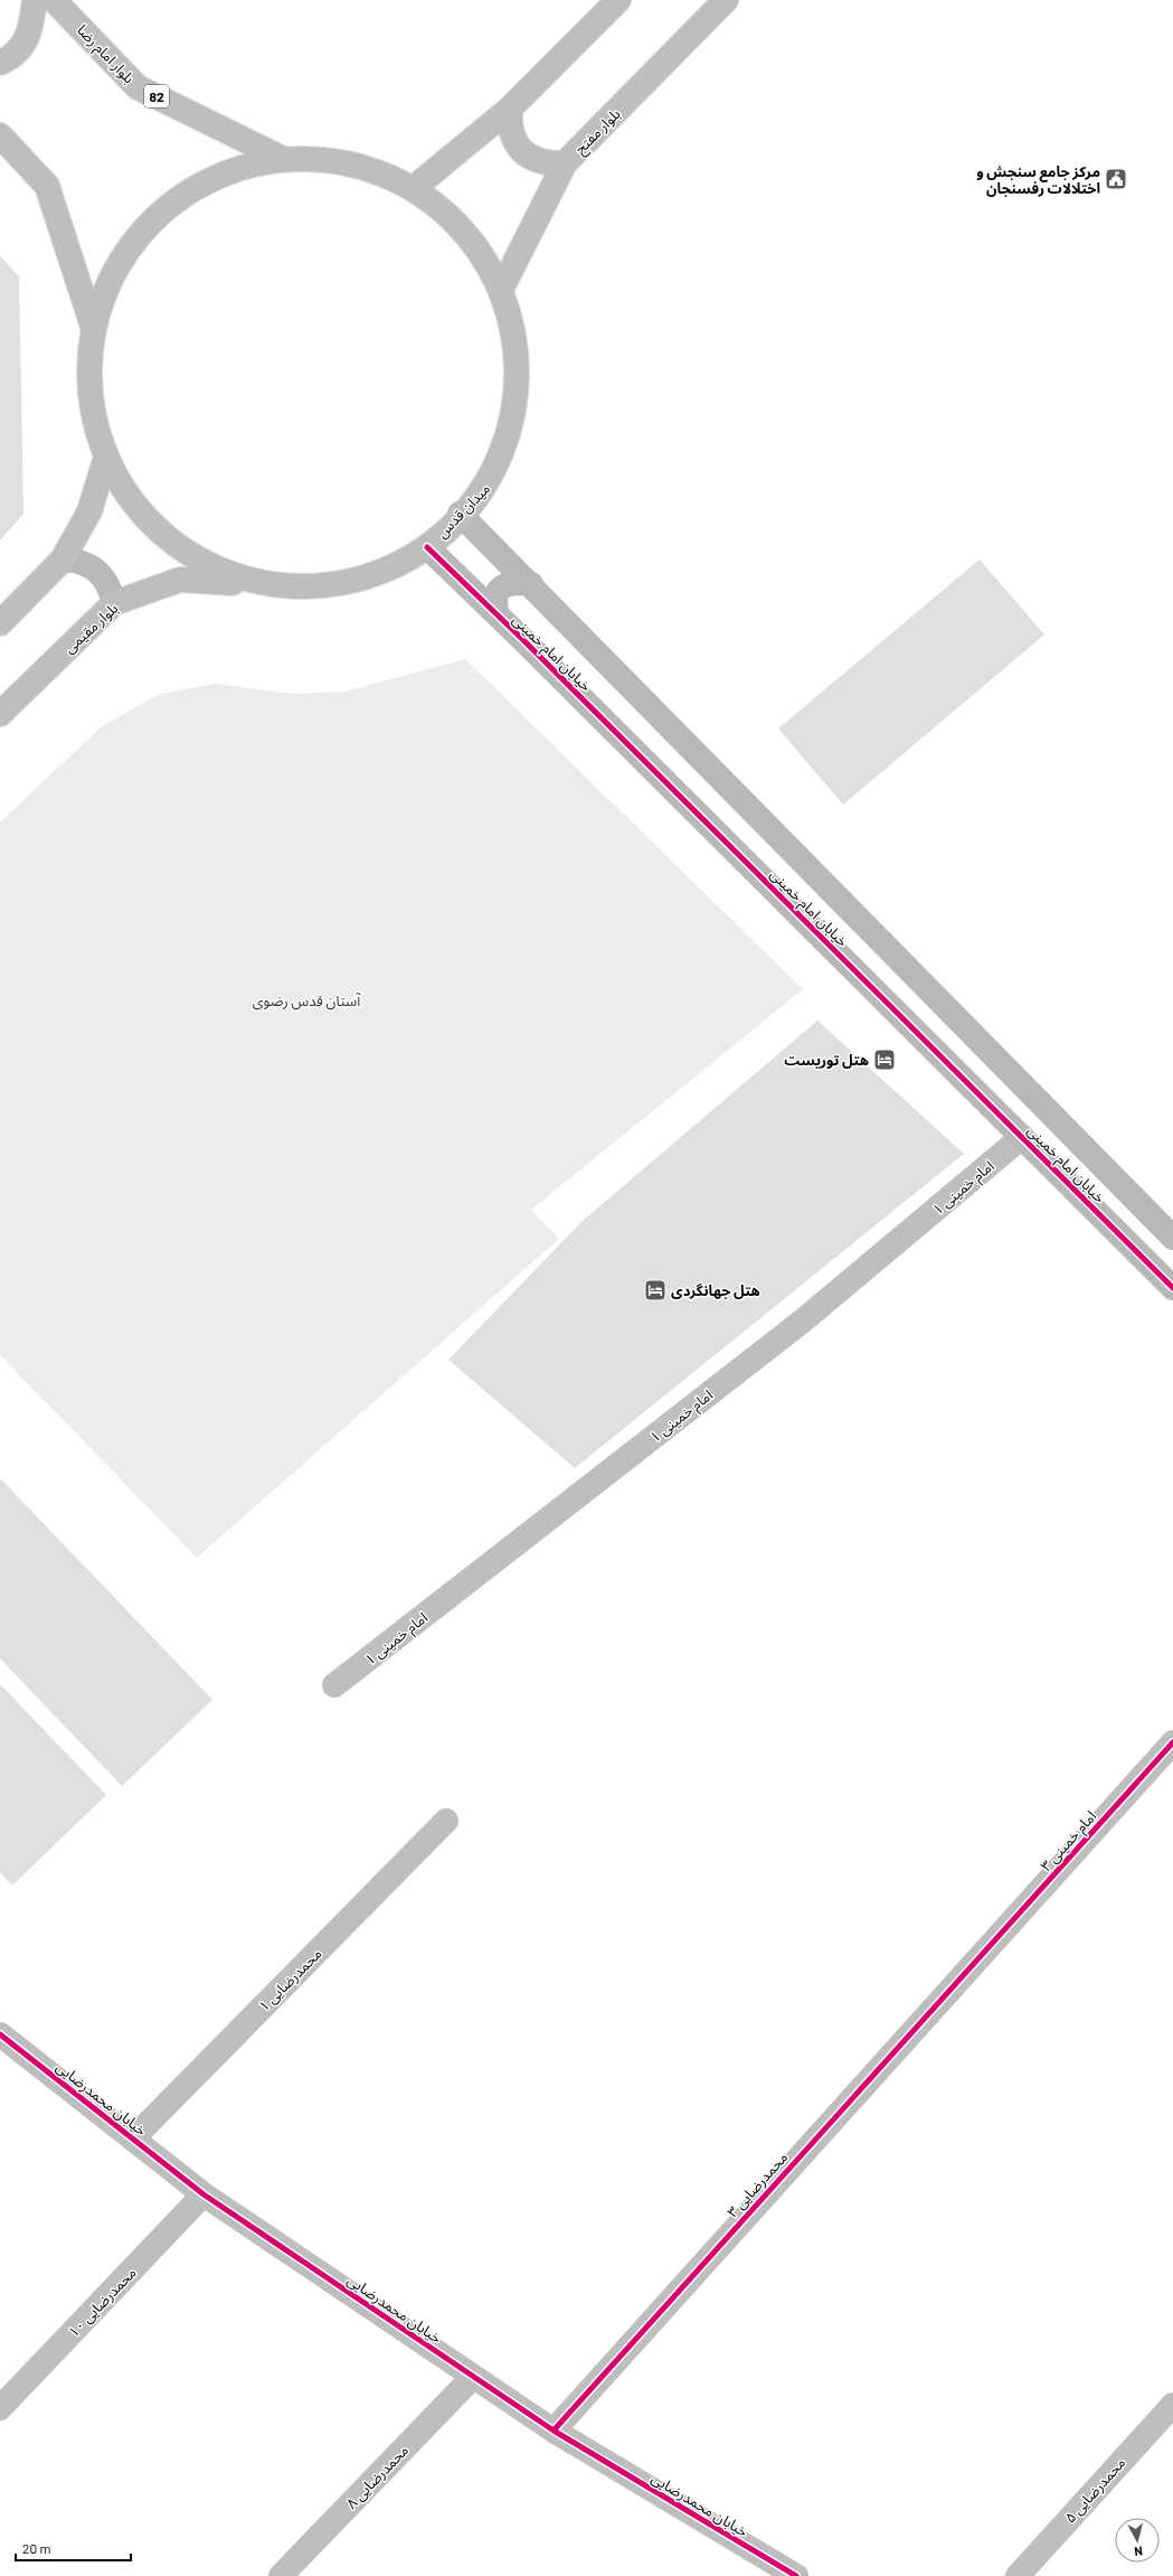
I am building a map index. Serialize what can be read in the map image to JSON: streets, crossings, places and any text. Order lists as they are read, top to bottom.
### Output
{
  "streets": {
    "street": [
      "بلوار امام رضا",
      "82",
      "بلوار مفتح",
      "میدان قدس",
      "بلوار مقیمی",
      "خیابان امام خمینی",
      "امام خمینی ۱",
      "امام خمینی ۳",
      "محمدرضایی ۱",
      "خیابان محمدرضایی",
      "محمدرضایی ۳",
      "محمدرضایی ۱۰",
      "محمدرضایی ۸",
      "محمدرضایی ۵"
    ]
  },
  "crossings": [
    ["بلوار امام رضا", "میدان قدس"],
    ["بلوار مفتح", "میدان قدس"],
    ["میدان قدس", "بلوار مقیمی"],
    ["میدان قدس", "خیابان امام خمینی"],
    ["خیابان امام خمینی", "امام خمینی ۱"],
    ["امام خمینی ۳", "محمدرضایی ۳"],
    ["محمدرضایی ۱", "خیابان محمدرضایی"],
    ["خیابان محمدرضایی", "محمدرضایی ۳"],
    ["خیابان محمدرضایی", "محمدرضایی ۱۰"],
    ["خیابان محمدرضایی", "محمدرضایی ۸"]
  ],
  "parks": ["آستان قدس رضوی"],
  "places": {
    "public building": ["مرکز جامع سنجش و اختلالات رفسنجان"],
    "hotel": ["هتل توریست", "هتل جهانگردی"]
  },
  "scale_bar": "20 m",
  "north": "bottom"
}
